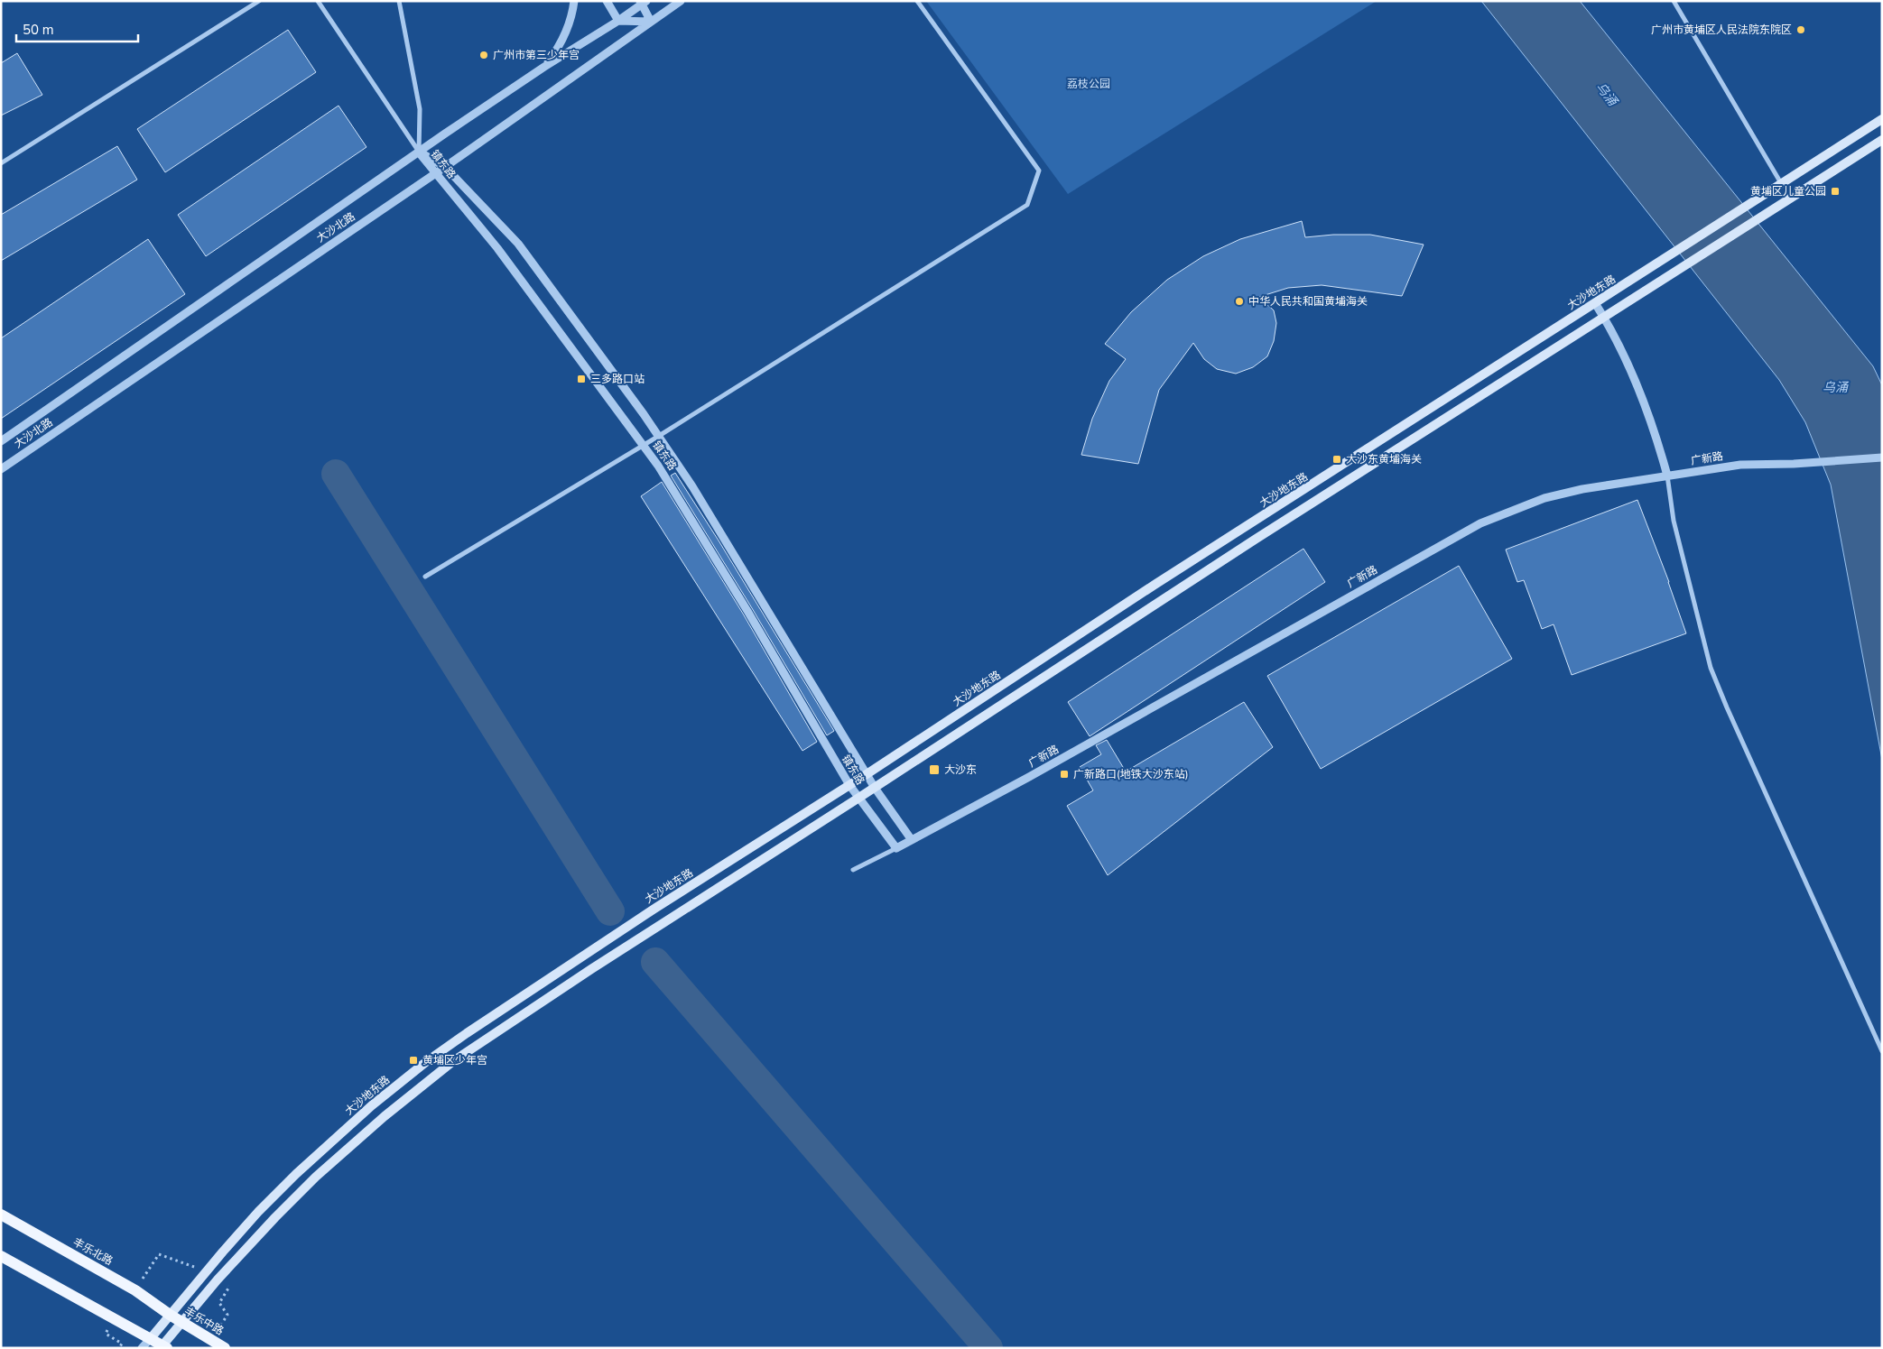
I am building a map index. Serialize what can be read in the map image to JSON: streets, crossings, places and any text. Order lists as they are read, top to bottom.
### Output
{
  "streets": {
    "main road": ["大沙地东路", "丰乐北路", "丰乐中路"],
    "street": ["镇东路", "大沙北路", "广新路"]
  },
  "crossings": [
    ["镇东路", "大沙北路"],
    ["镇东路", "大沙地东路"],
    ["镇东路", "广新路"],
    ["大沙地东路", "丰乐北路"],
    ["大沙地东路", "丰乐中路"],
    ["丰乐北路", "丰乐中路"]
  ],
  "water": ["乌涌"],
  "parks": ["荔枝公园"],
  "places": {
    "other": ["广州市黄埔区人民法院东院区", "广州市第三少年宫", "中华人民共和国黄埔海关"],
    "transit": [
      "黄埔区儿童公园",
      "三多路口站",
      "大沙东黄埔海关",
      "大沙东",
      "广新路口(地铁大沙东站)",
      "黄埔区少年宫"
    ]
  },
  "scale_bar": "50 m"
}
